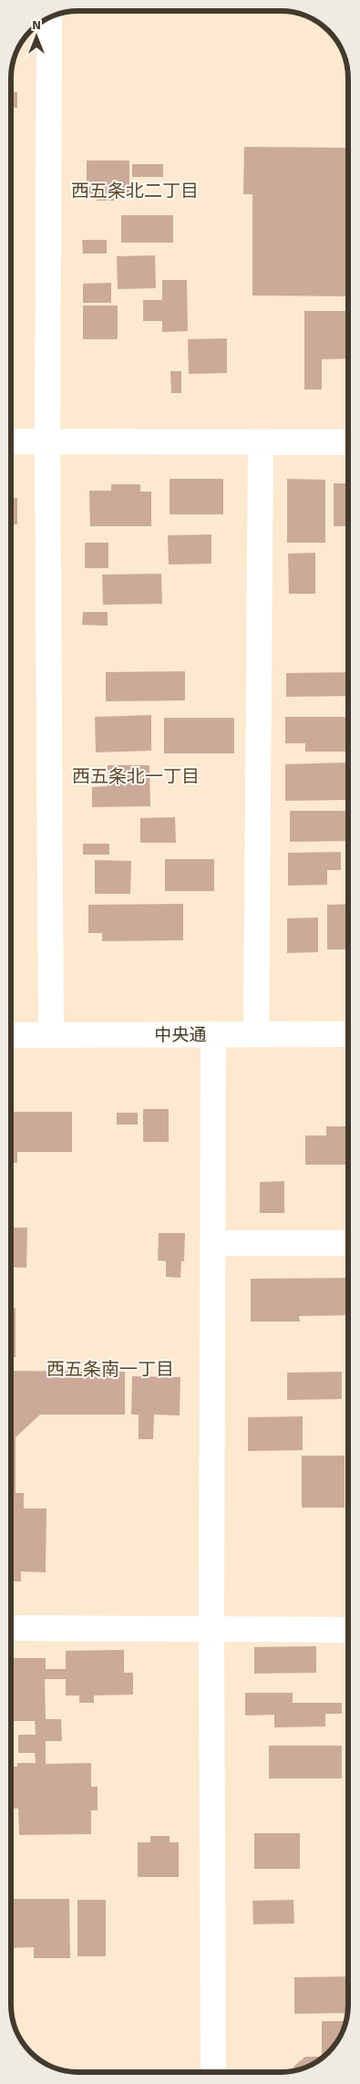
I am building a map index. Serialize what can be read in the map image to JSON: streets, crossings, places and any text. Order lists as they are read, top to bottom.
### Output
{
  "streets": {
    "street": ["中央通"]
  },
  "districts": ["西五条北二丁目", "西五条北一丁目", "西五条南一丁目"],
  "north": "top"
}
